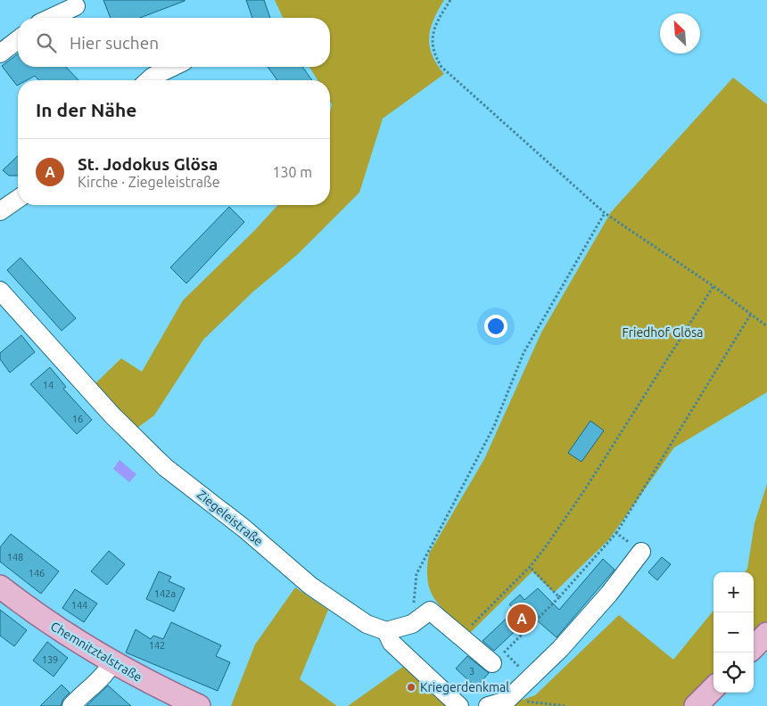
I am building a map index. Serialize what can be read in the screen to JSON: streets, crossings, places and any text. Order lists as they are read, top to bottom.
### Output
{
  "streets": {
    "main road": ["Chemnitztalstraße"],
    "street": ["Ziegeleistraße"]
  },
  "parks": ["Friedhof Glösa"],
  "places": ["Kriegerdenkmal"],
  "house_numbers": [
    "14",
    "16",
    "148",
    "146",
    "142a",
    "144",
    "142",
    "139",
    "3"
  ],
  "north": "top left",
  "page": {
    "search": "Hier suchen",
    "heading": "In der Nähe",
    "list": [
      {
        "mark": "A",
        "name": "St. Jodokus Glösa",
        "note": "Kirche · Ziegeleistraße",
        "value": "130 m"
      }
    ],
    "map_buttons": ["+", "−"],
    "pins": "A"
  }
}
